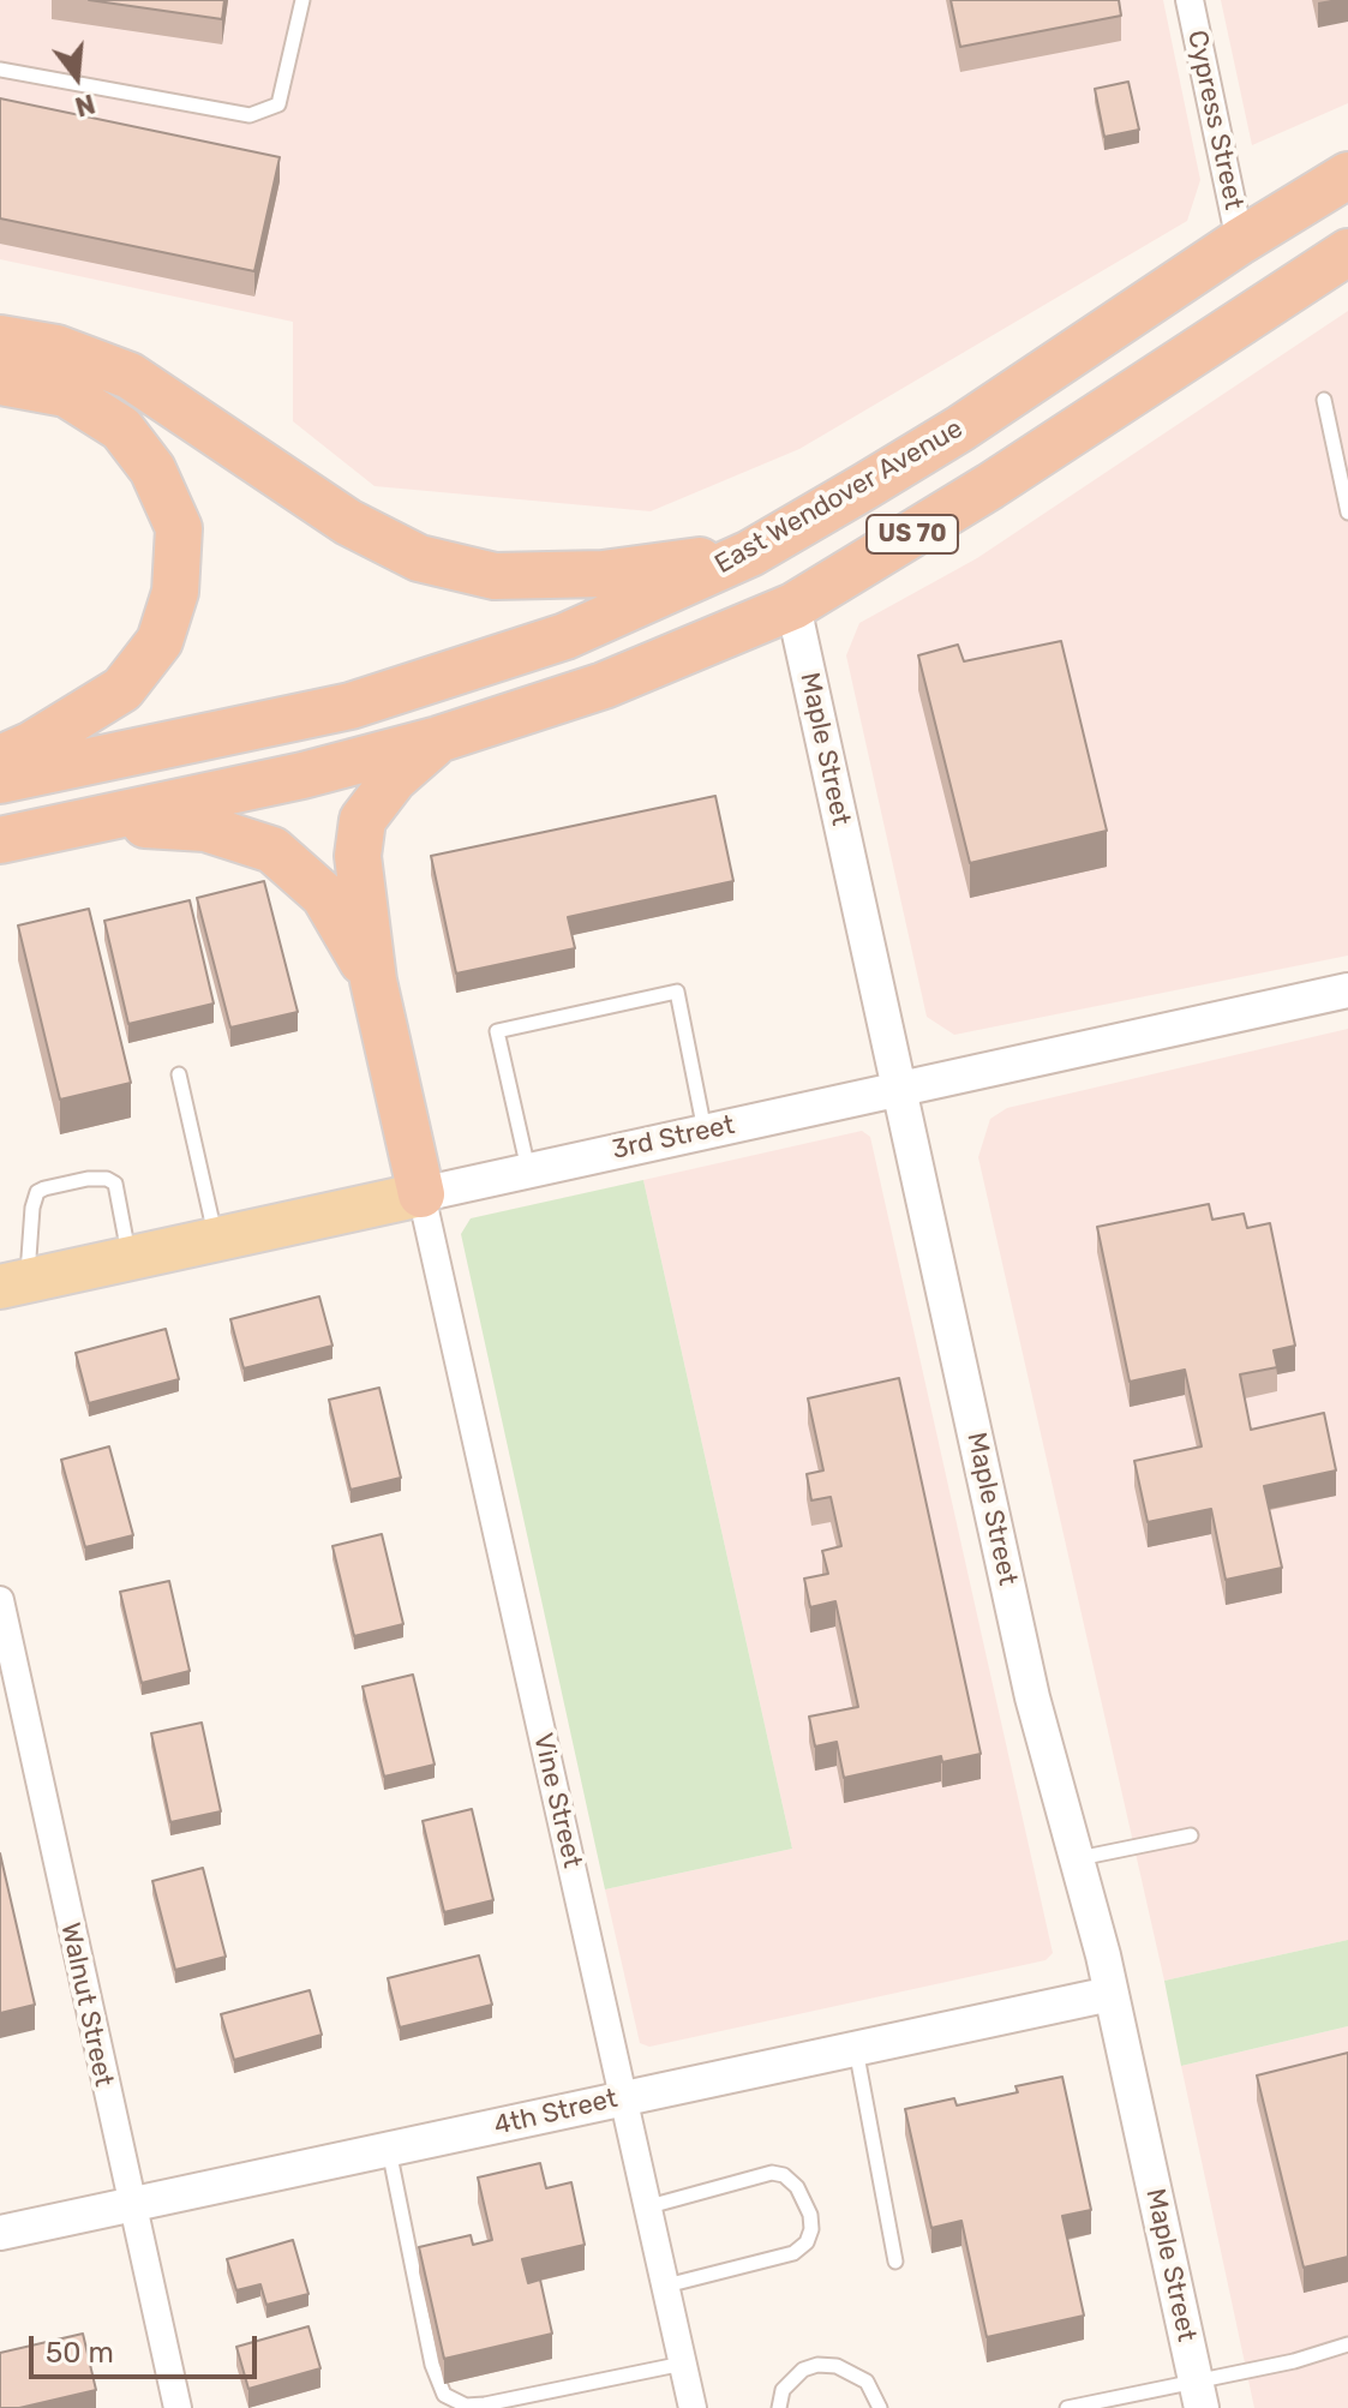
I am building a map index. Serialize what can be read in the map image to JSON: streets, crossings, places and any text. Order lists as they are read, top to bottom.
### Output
{
  "streets": {
    "highway": ["East Wendover Avenue", "US 70"],
    "main road": ["3rd Street"],
    "street": [
      "Cypress Street",
      "Maple Street",
      "Vine Street",
      "Walnut Street",
      "4th Street"
    ]
  },
  "crossings": [
    ["Cypress Street", "East Wendover Avenue"],
    ["US 70", "Maple Street"],
    ["Maple Street", "3rd Street"],
    ["Maple Street", "4th Street"],
    ["3rd Street", "Vine Street"],
    ["Vine Street", "4th Street"],
    ["Walnut Street", "4th Street"]
  ],
  "scale_bar": "50 m",
  "north": "bottom"
}
